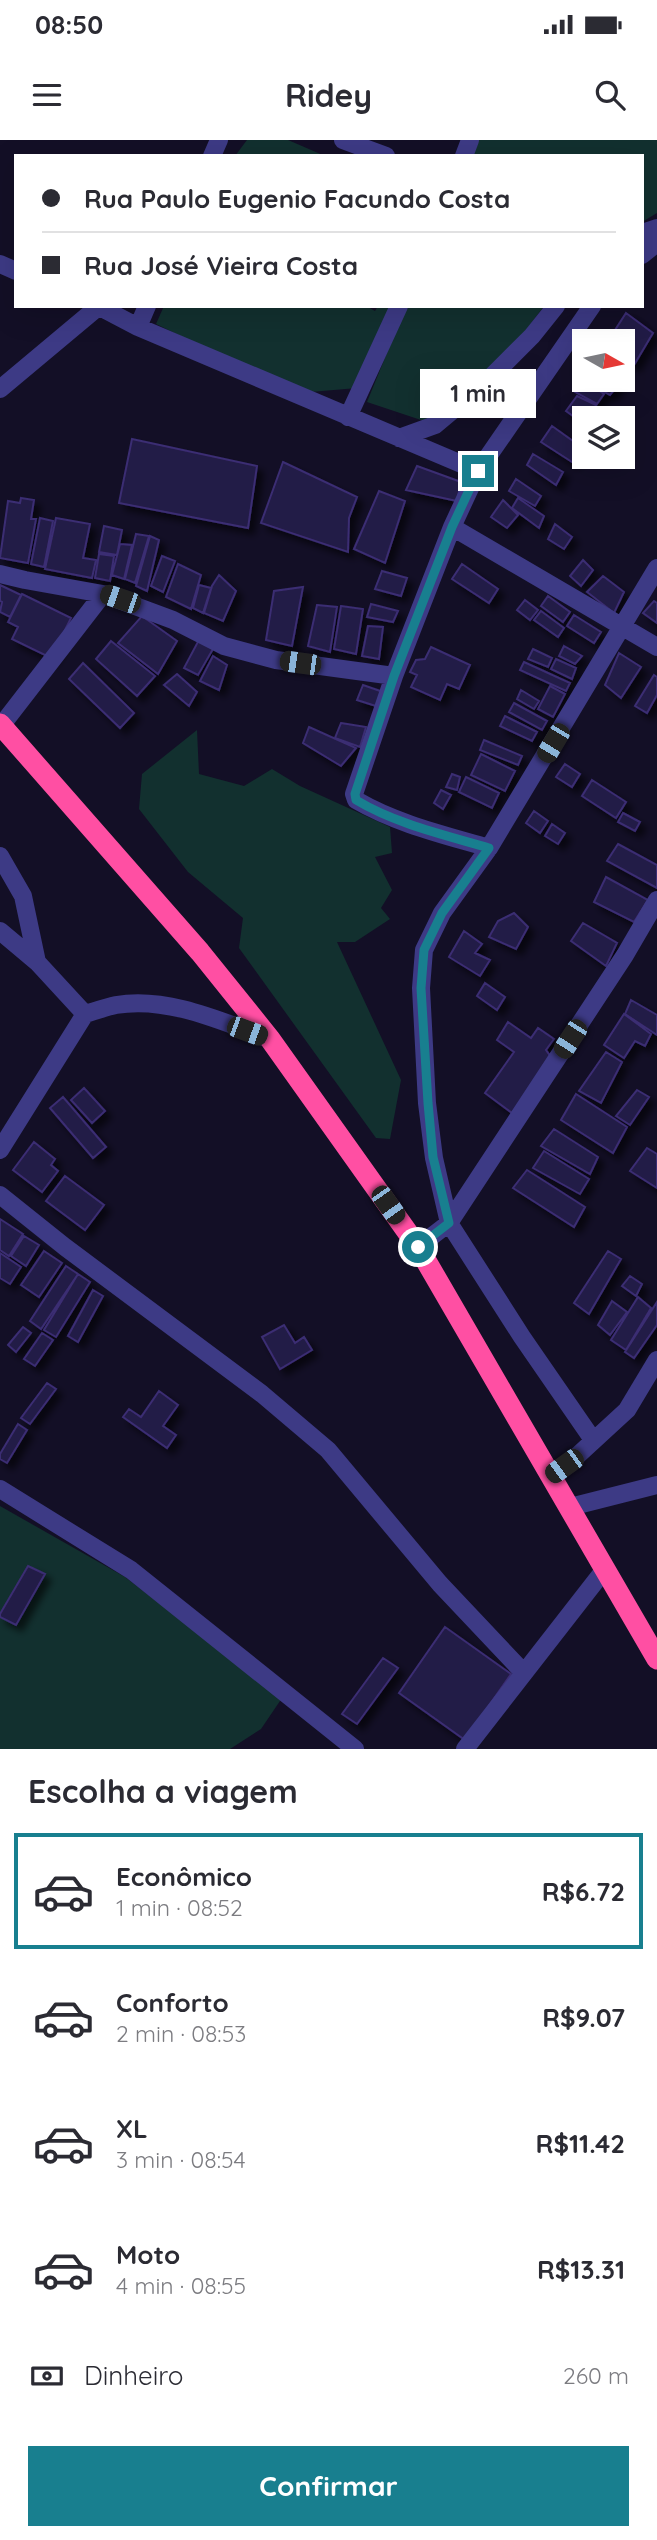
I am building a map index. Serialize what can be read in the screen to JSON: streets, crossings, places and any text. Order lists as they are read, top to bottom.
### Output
{
  "north": "right",
  "page": {
    "status": "08:50",
    "header": "Ridey",
    "banner": ["Rua Paulo Eugenio Facundo Costa", "Rua José Vieira Costa"],
    "bubble": "1 min",
    "heading": "Escolha a viagem",
    "list": [
      {
        "name": "Econômico",
        "note": "1 min · 08:52",
        "value": "R$6.72"
      },
      {
        "name": "Conforto",
        "note": "2 min · 08:53",
        "value": "R$9.07"
      },
      {
        "name": "XL",
        "note": "3 min · 08:54",
        "value": "R$11.42"
      },
      {
        "name": "Moto",
        "note": "4 min · 08:55",
        "value": "R$13.31"
      }
    ],
    "pay": ["Dinheiro", "260 m"],
    "buttons": "Confirmar"
  }
}
